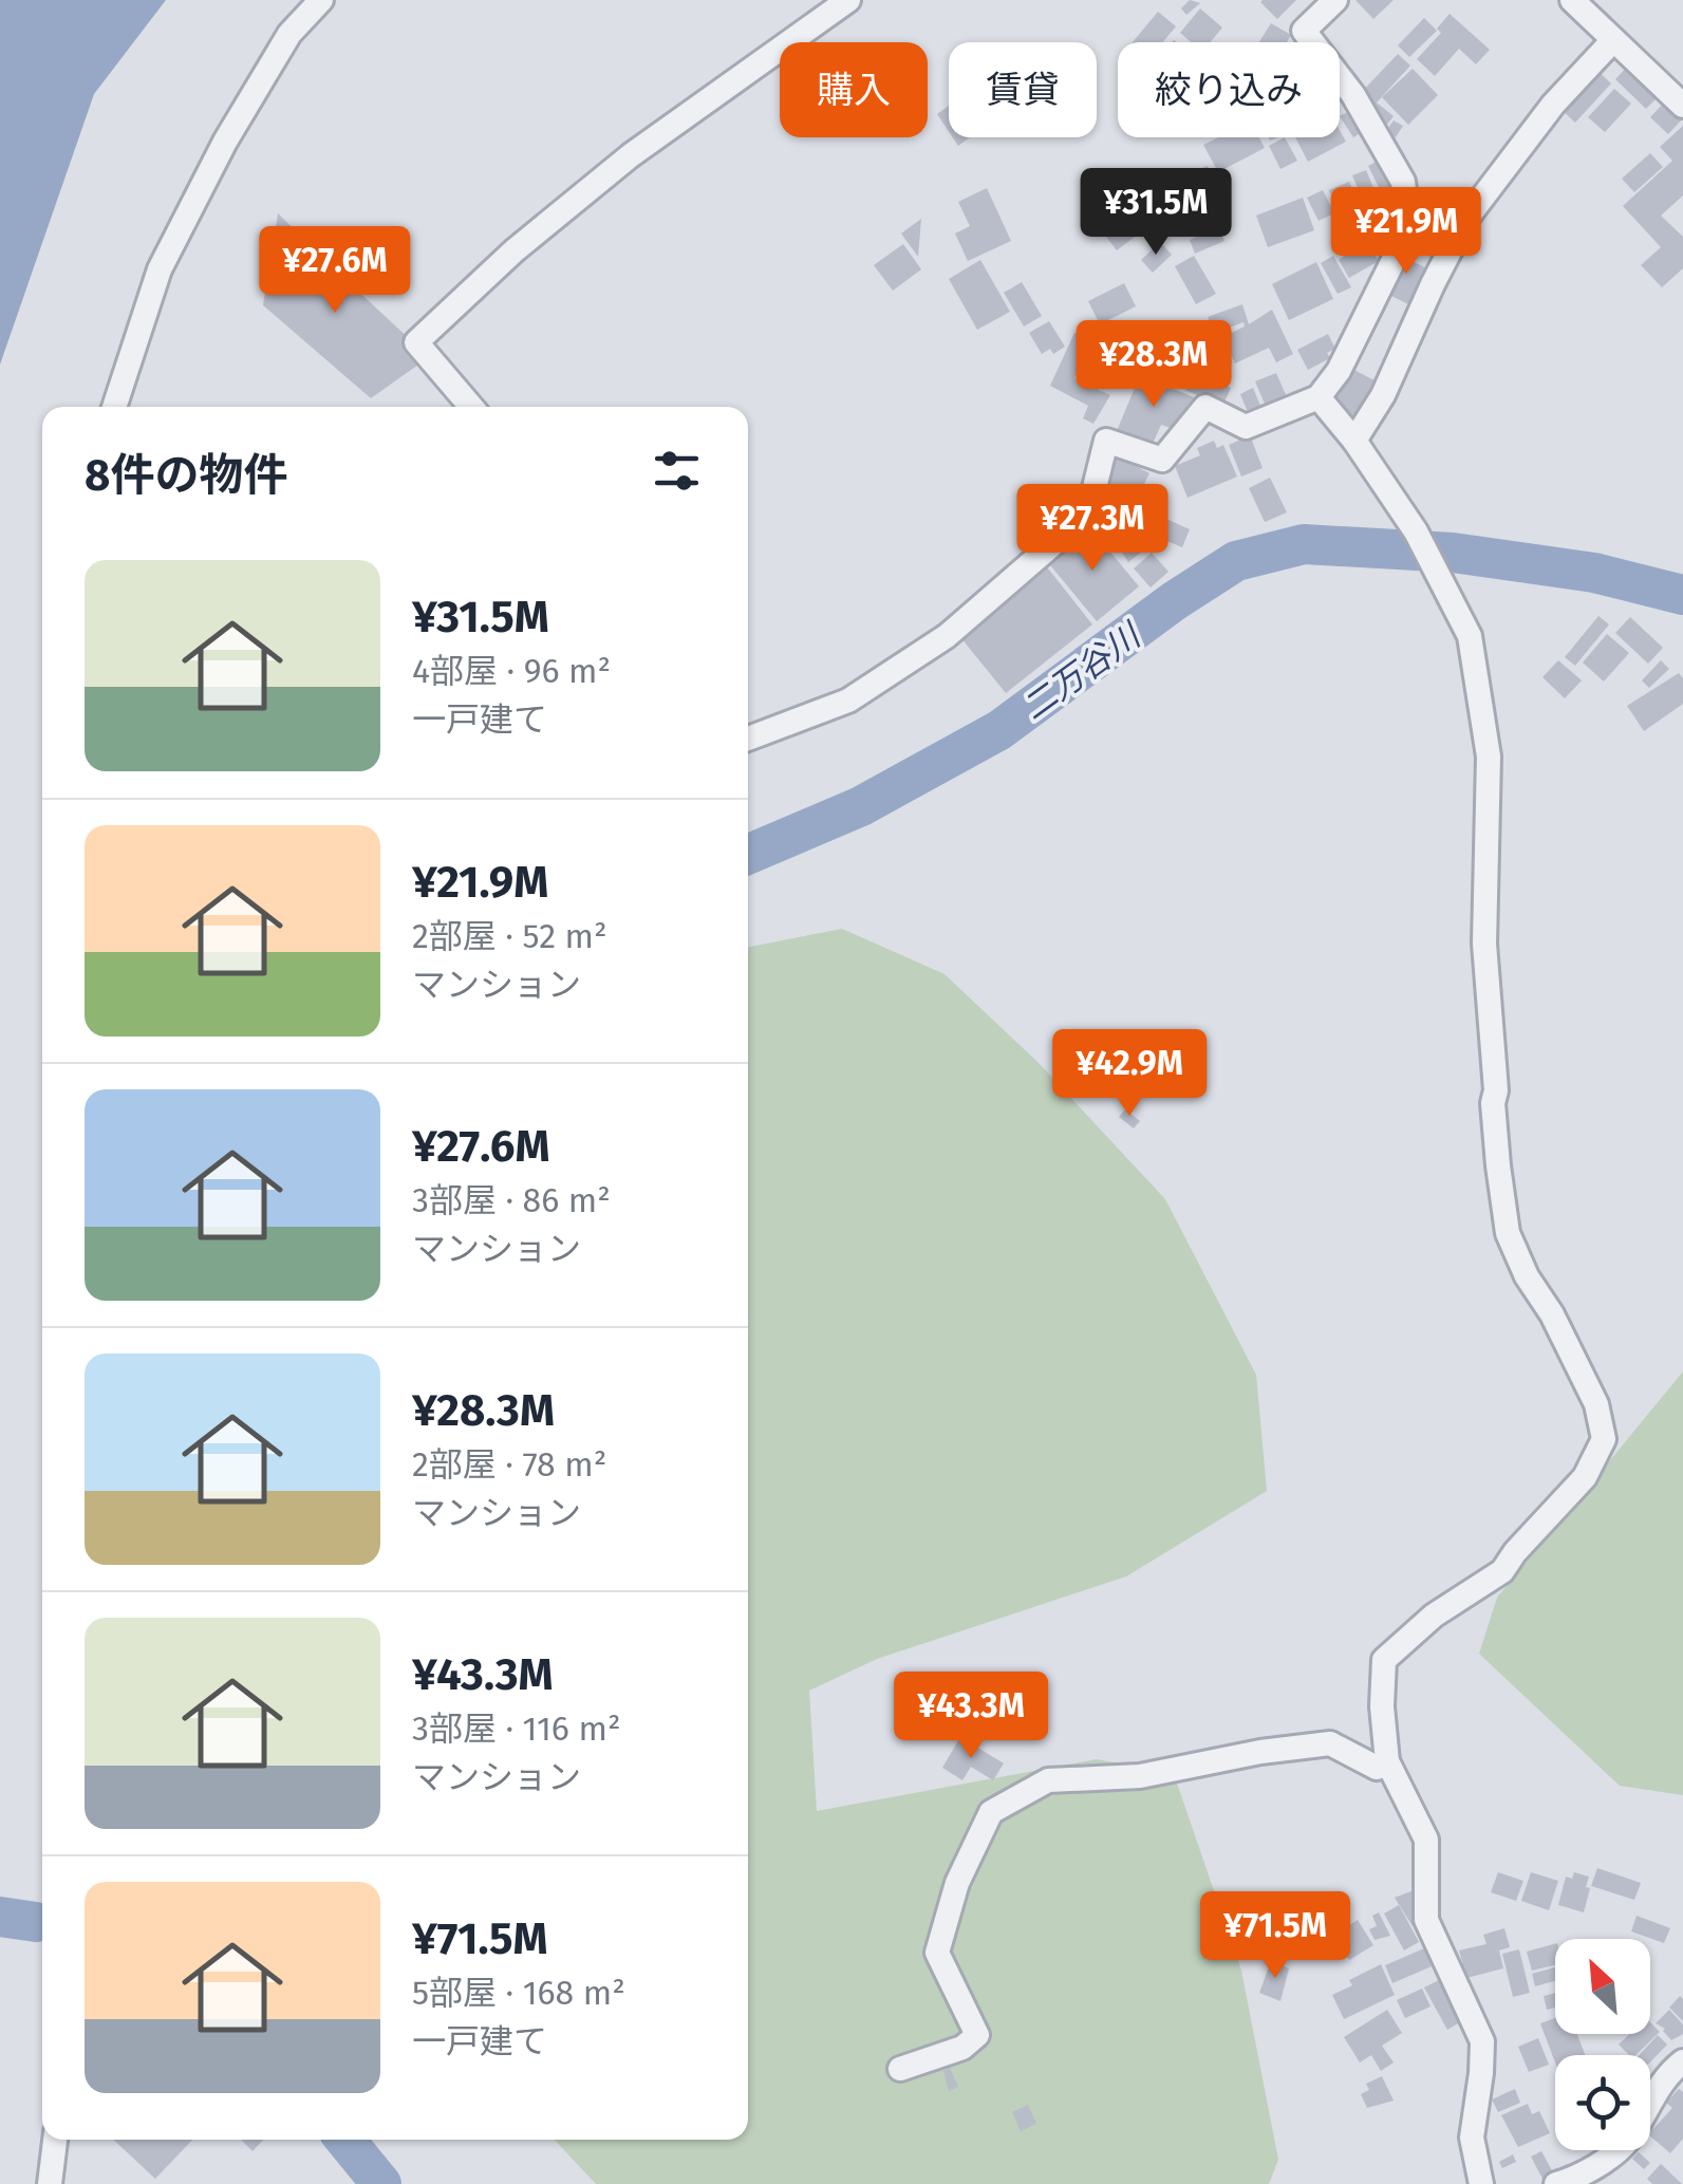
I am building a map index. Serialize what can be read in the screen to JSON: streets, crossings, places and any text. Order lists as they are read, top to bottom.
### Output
{
  "water": ["二万谷川"],
  "north": "top left",
  "page": {
    "chip": ["購入", "賃貸", "絞り込み"],
    "price": [
      "¥31.5M",
      "¥21.9M",
      "¥27.6M",
      "¥28.3M",
      "¥27.3M",
      "¥42.9M",
      "¥43.3M",
      "¥71.5M"
    ],
    "heading": "8件の物件",
    "list": [
      {
        "name": "¥31.5M",
        "note": "4部屋 · 96 m² · 一戸建て"
      },
      {
        "name": "¥21.9M",
        "note": "2部屋 · 52 m² · マンション"
      },
      {
        "name": "¥27.6M",
        "note": "3部屋 · 86 m² · マンション"
      },
      {
        "name": "¥28.3M",
        "note": "2部屋 · 78 m² · マンション"
      },
      {
        "name": "¥43.3M",
        "note": "3部屋 · 116 m² · マンション"
      },
      {
        "name": "¥71.5M",
        "note": "5部屋 · 168 m² · 一戸建て"
      }
    ]
  }
}
